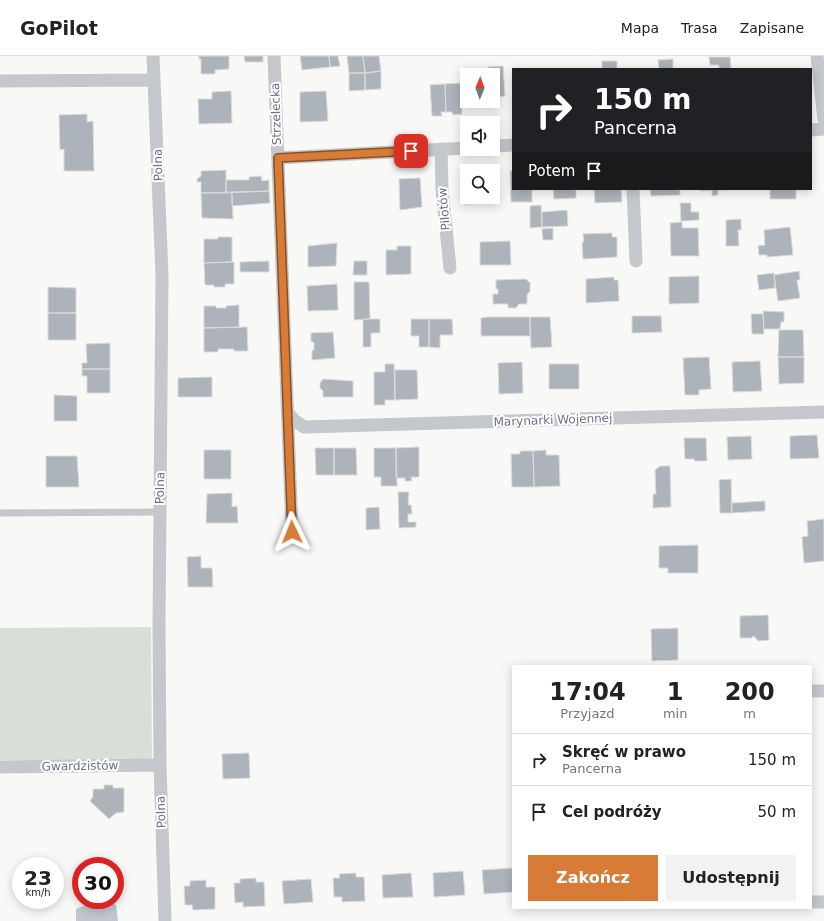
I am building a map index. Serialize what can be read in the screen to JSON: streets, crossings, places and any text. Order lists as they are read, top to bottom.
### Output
{
  "streets": {
    "street": [
      "Strzelecka",
      "Polna",
      "Pilotów",
      "Marynarki Wojennej",
      "Gwardzistów"
    ]
  },
  "crossings": [
    ["Strzelecka", "Marynarki Wojennej"],
    ["Polna", "Gwardzistów"]
  ],
  "north": "top",
  "page": {
    "header": "GoPilot",
    "nav": ["Mapa", "Trasa", "Zapisane"],
    "turn": ["150 m", "Pancerna"],
    "then": "Potem",
    "eta": [
      "17:04",
      "Przyjazd",
      "1",
      "min",
      "200",
      "m"
    ],
    "list": [
      {
        "name": "Skręć w prawo",
        "note": "Pancerna",
        "value": "150 m"
      },
      {
        "name": "Cel podróży",
        "value": "50 m"
      }
    ],
    "buttons": ["Zakończ", "Udostępnij"],
    "speed": "23 km/h",
    "limit": "30"
  }
}
